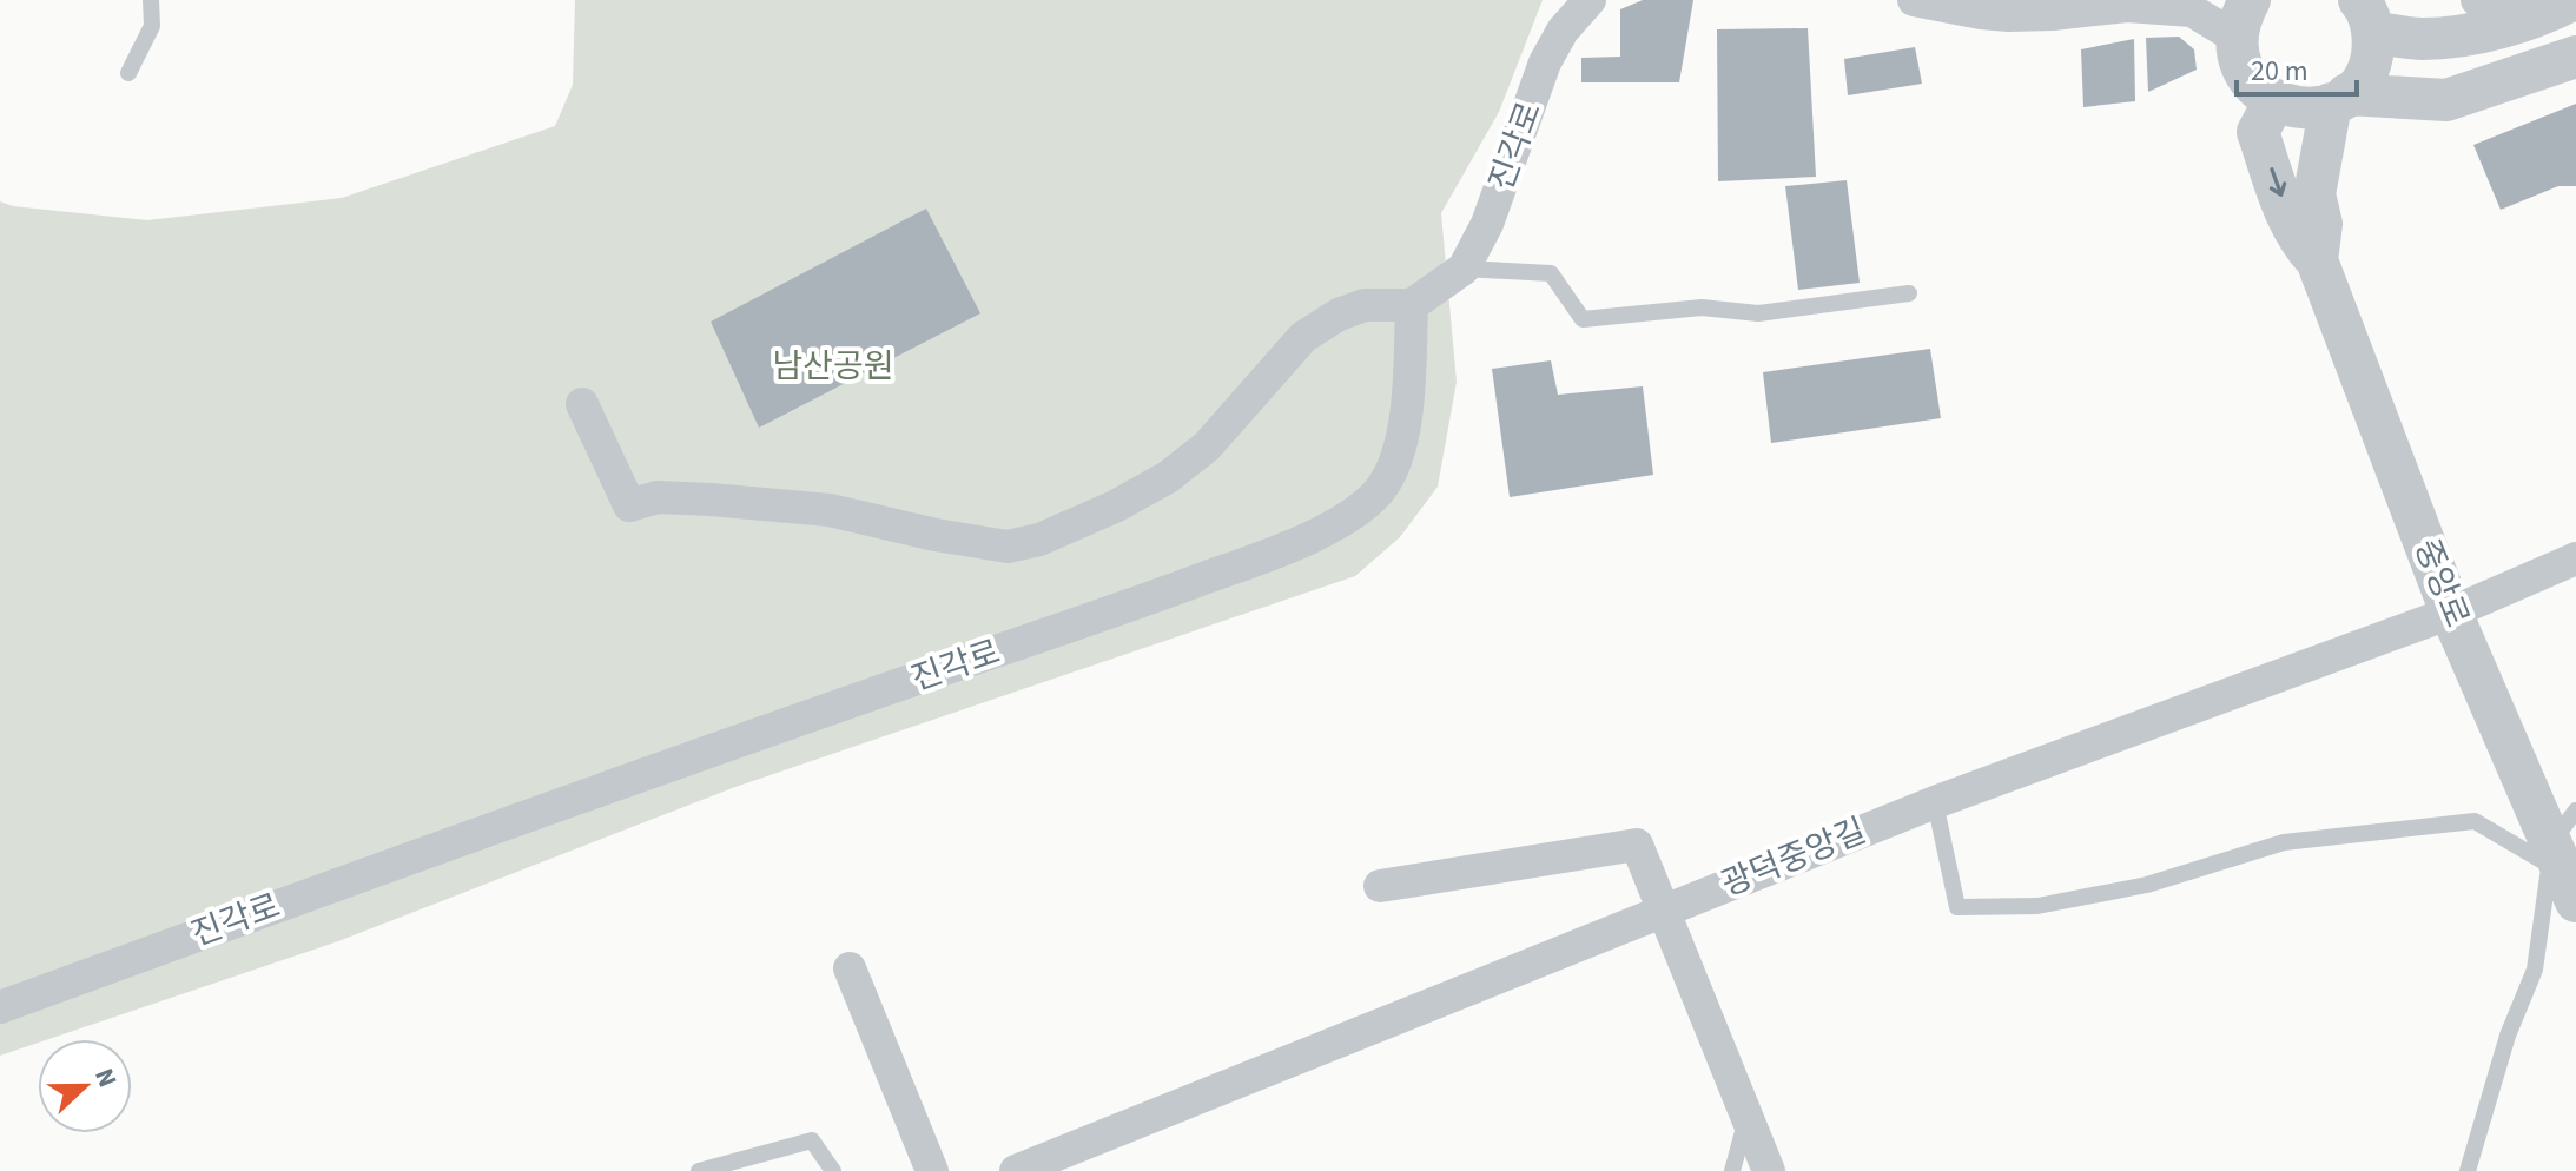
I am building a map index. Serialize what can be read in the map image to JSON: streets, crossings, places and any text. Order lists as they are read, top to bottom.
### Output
{
  "streets": {
    "street": ["진각로", "중앙로", "광덕중앙길"]
  },
  "crossings": [
    ["중앙로", "광덕중앙길"]
  ],
  "parks": ["남산공원"],
  "scale_bar": "20 m",
  "north": "right"
}
